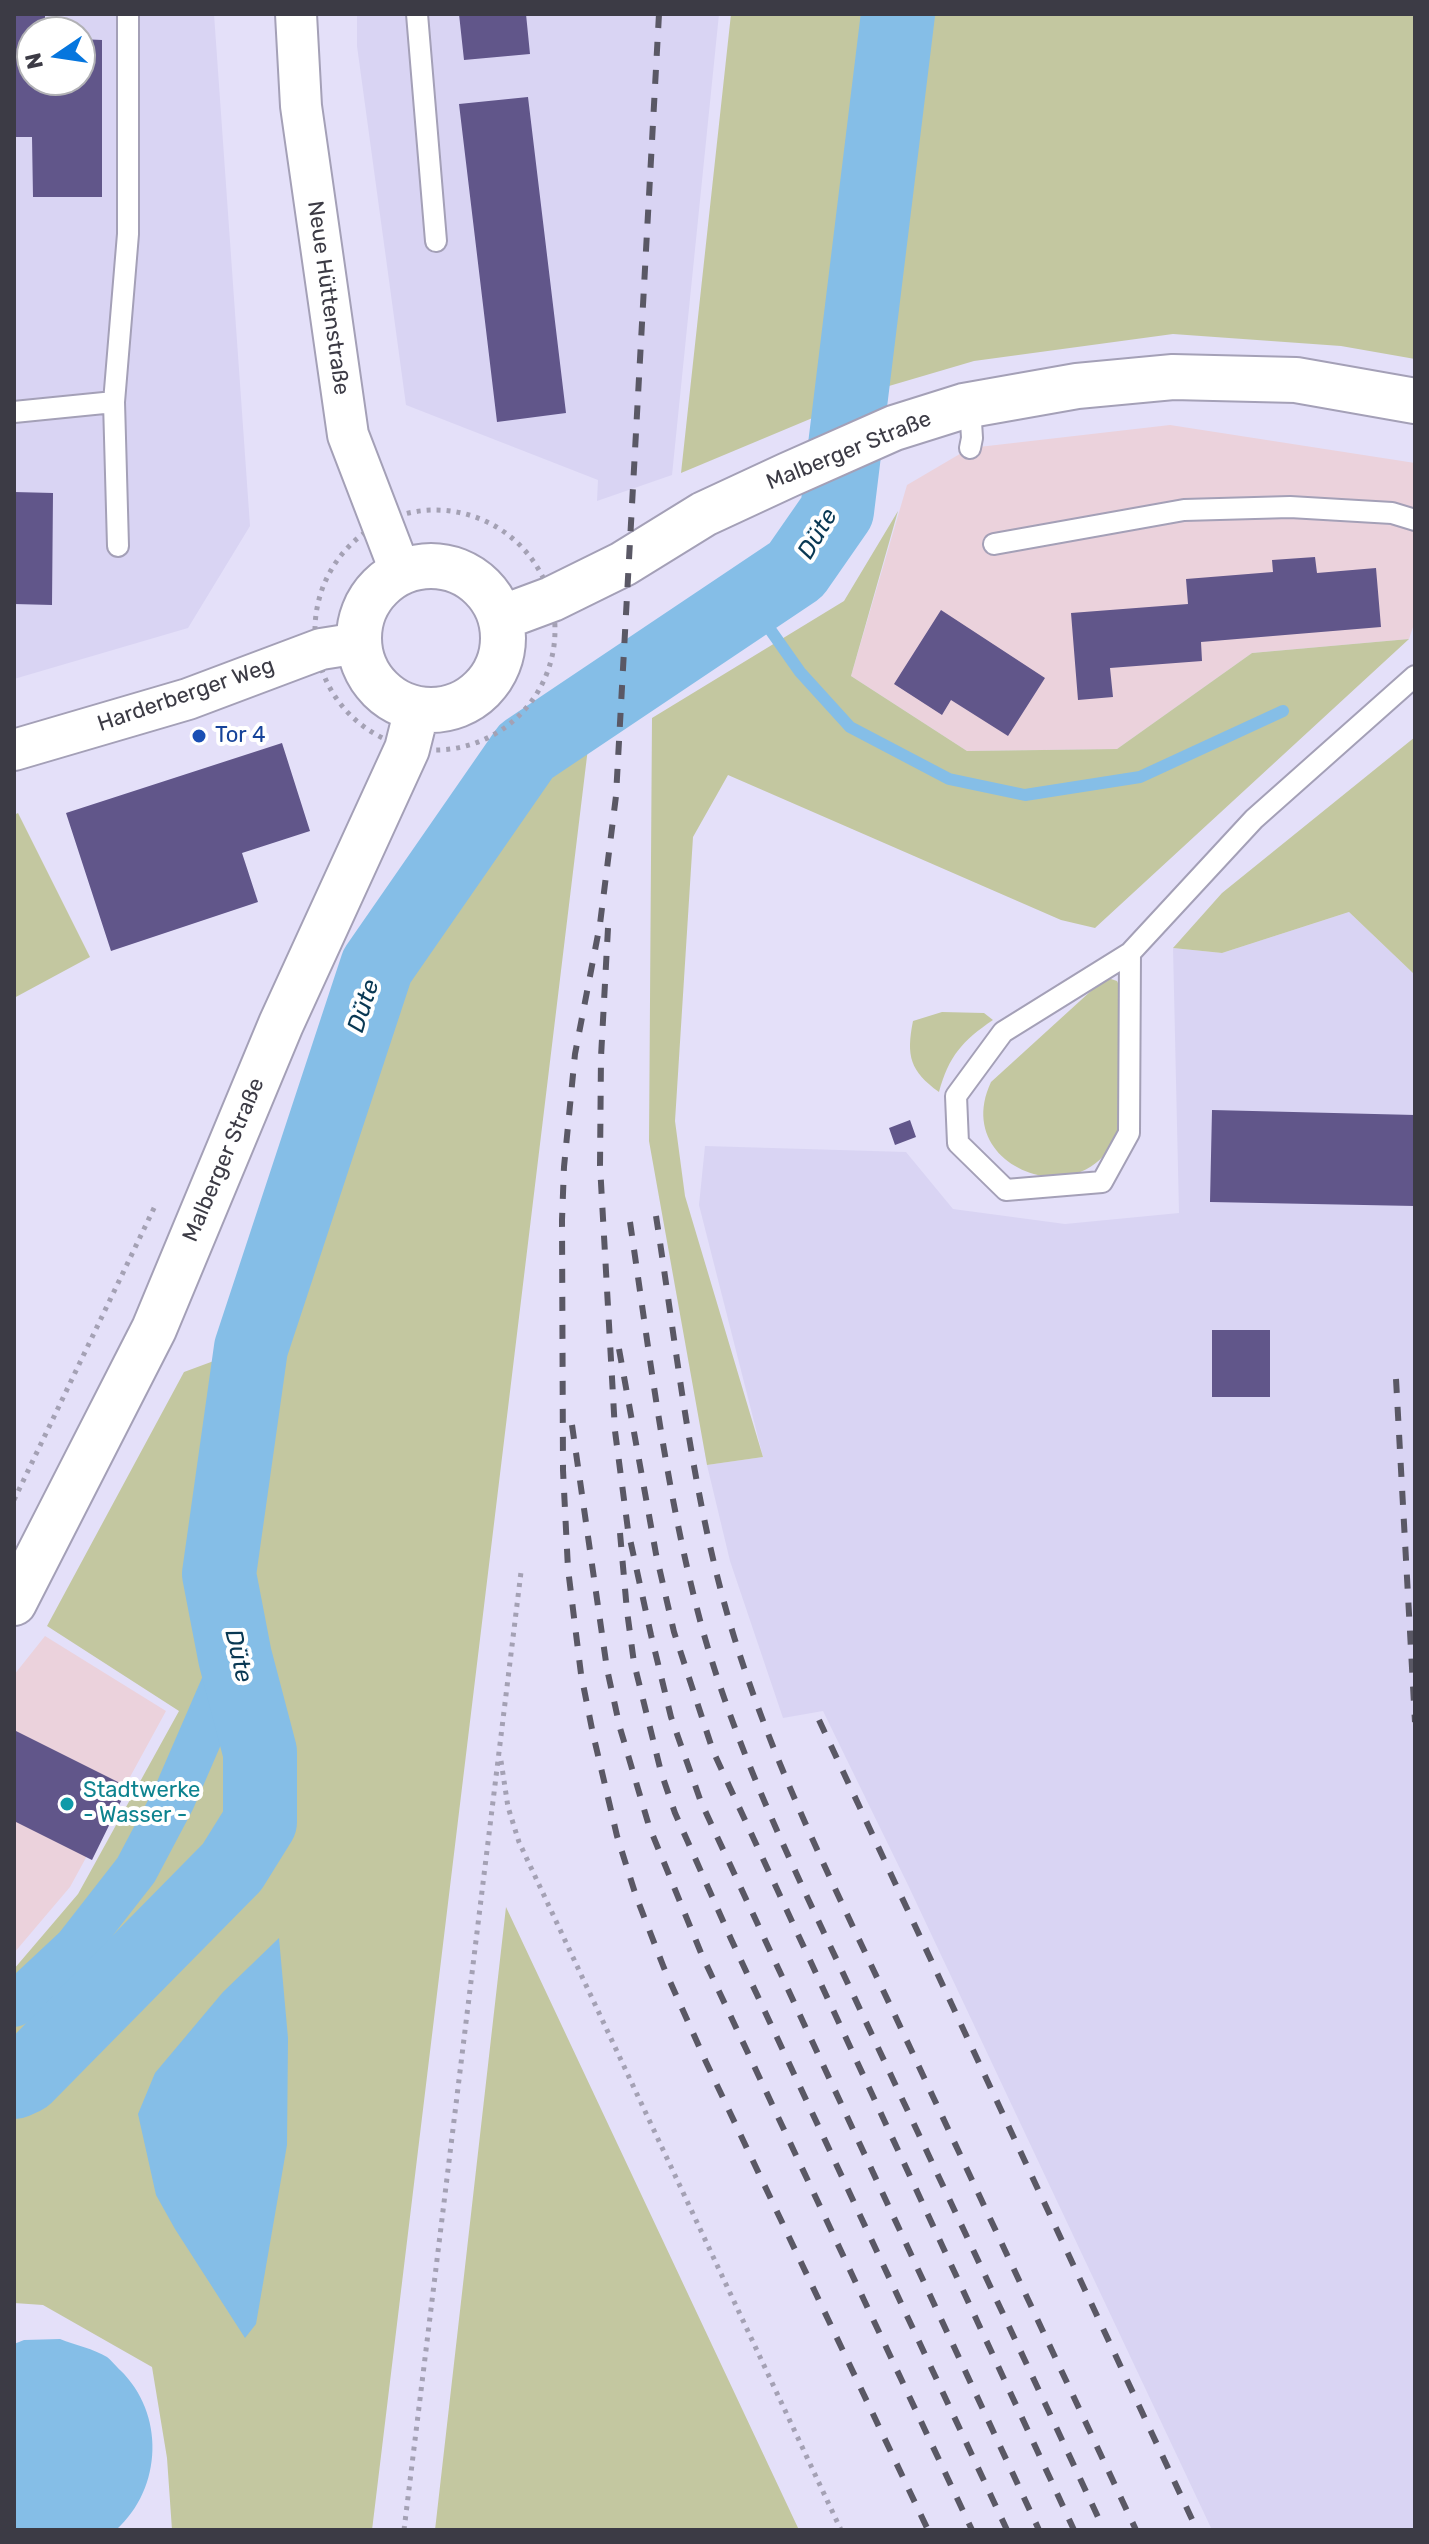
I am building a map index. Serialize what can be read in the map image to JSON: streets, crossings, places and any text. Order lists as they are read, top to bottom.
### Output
{
  "streets": {
    "street": ["Neue Hüttenstraße", "Malberger Straße", "Harderberger Weg"]
  },
  "crossings": [
    ["Neue Hüttenstraße", "Malberger Straße"],
    ["Neue Hüttenstraße", "Harderberger Weg"],
    ["Malberger Straße", "Harderberger Weg"]
  ],
  "water": ["Düte"],
  "places": ["Tor 4", "Stadtwerke - Wasser -"],
  "north": "left"
}
